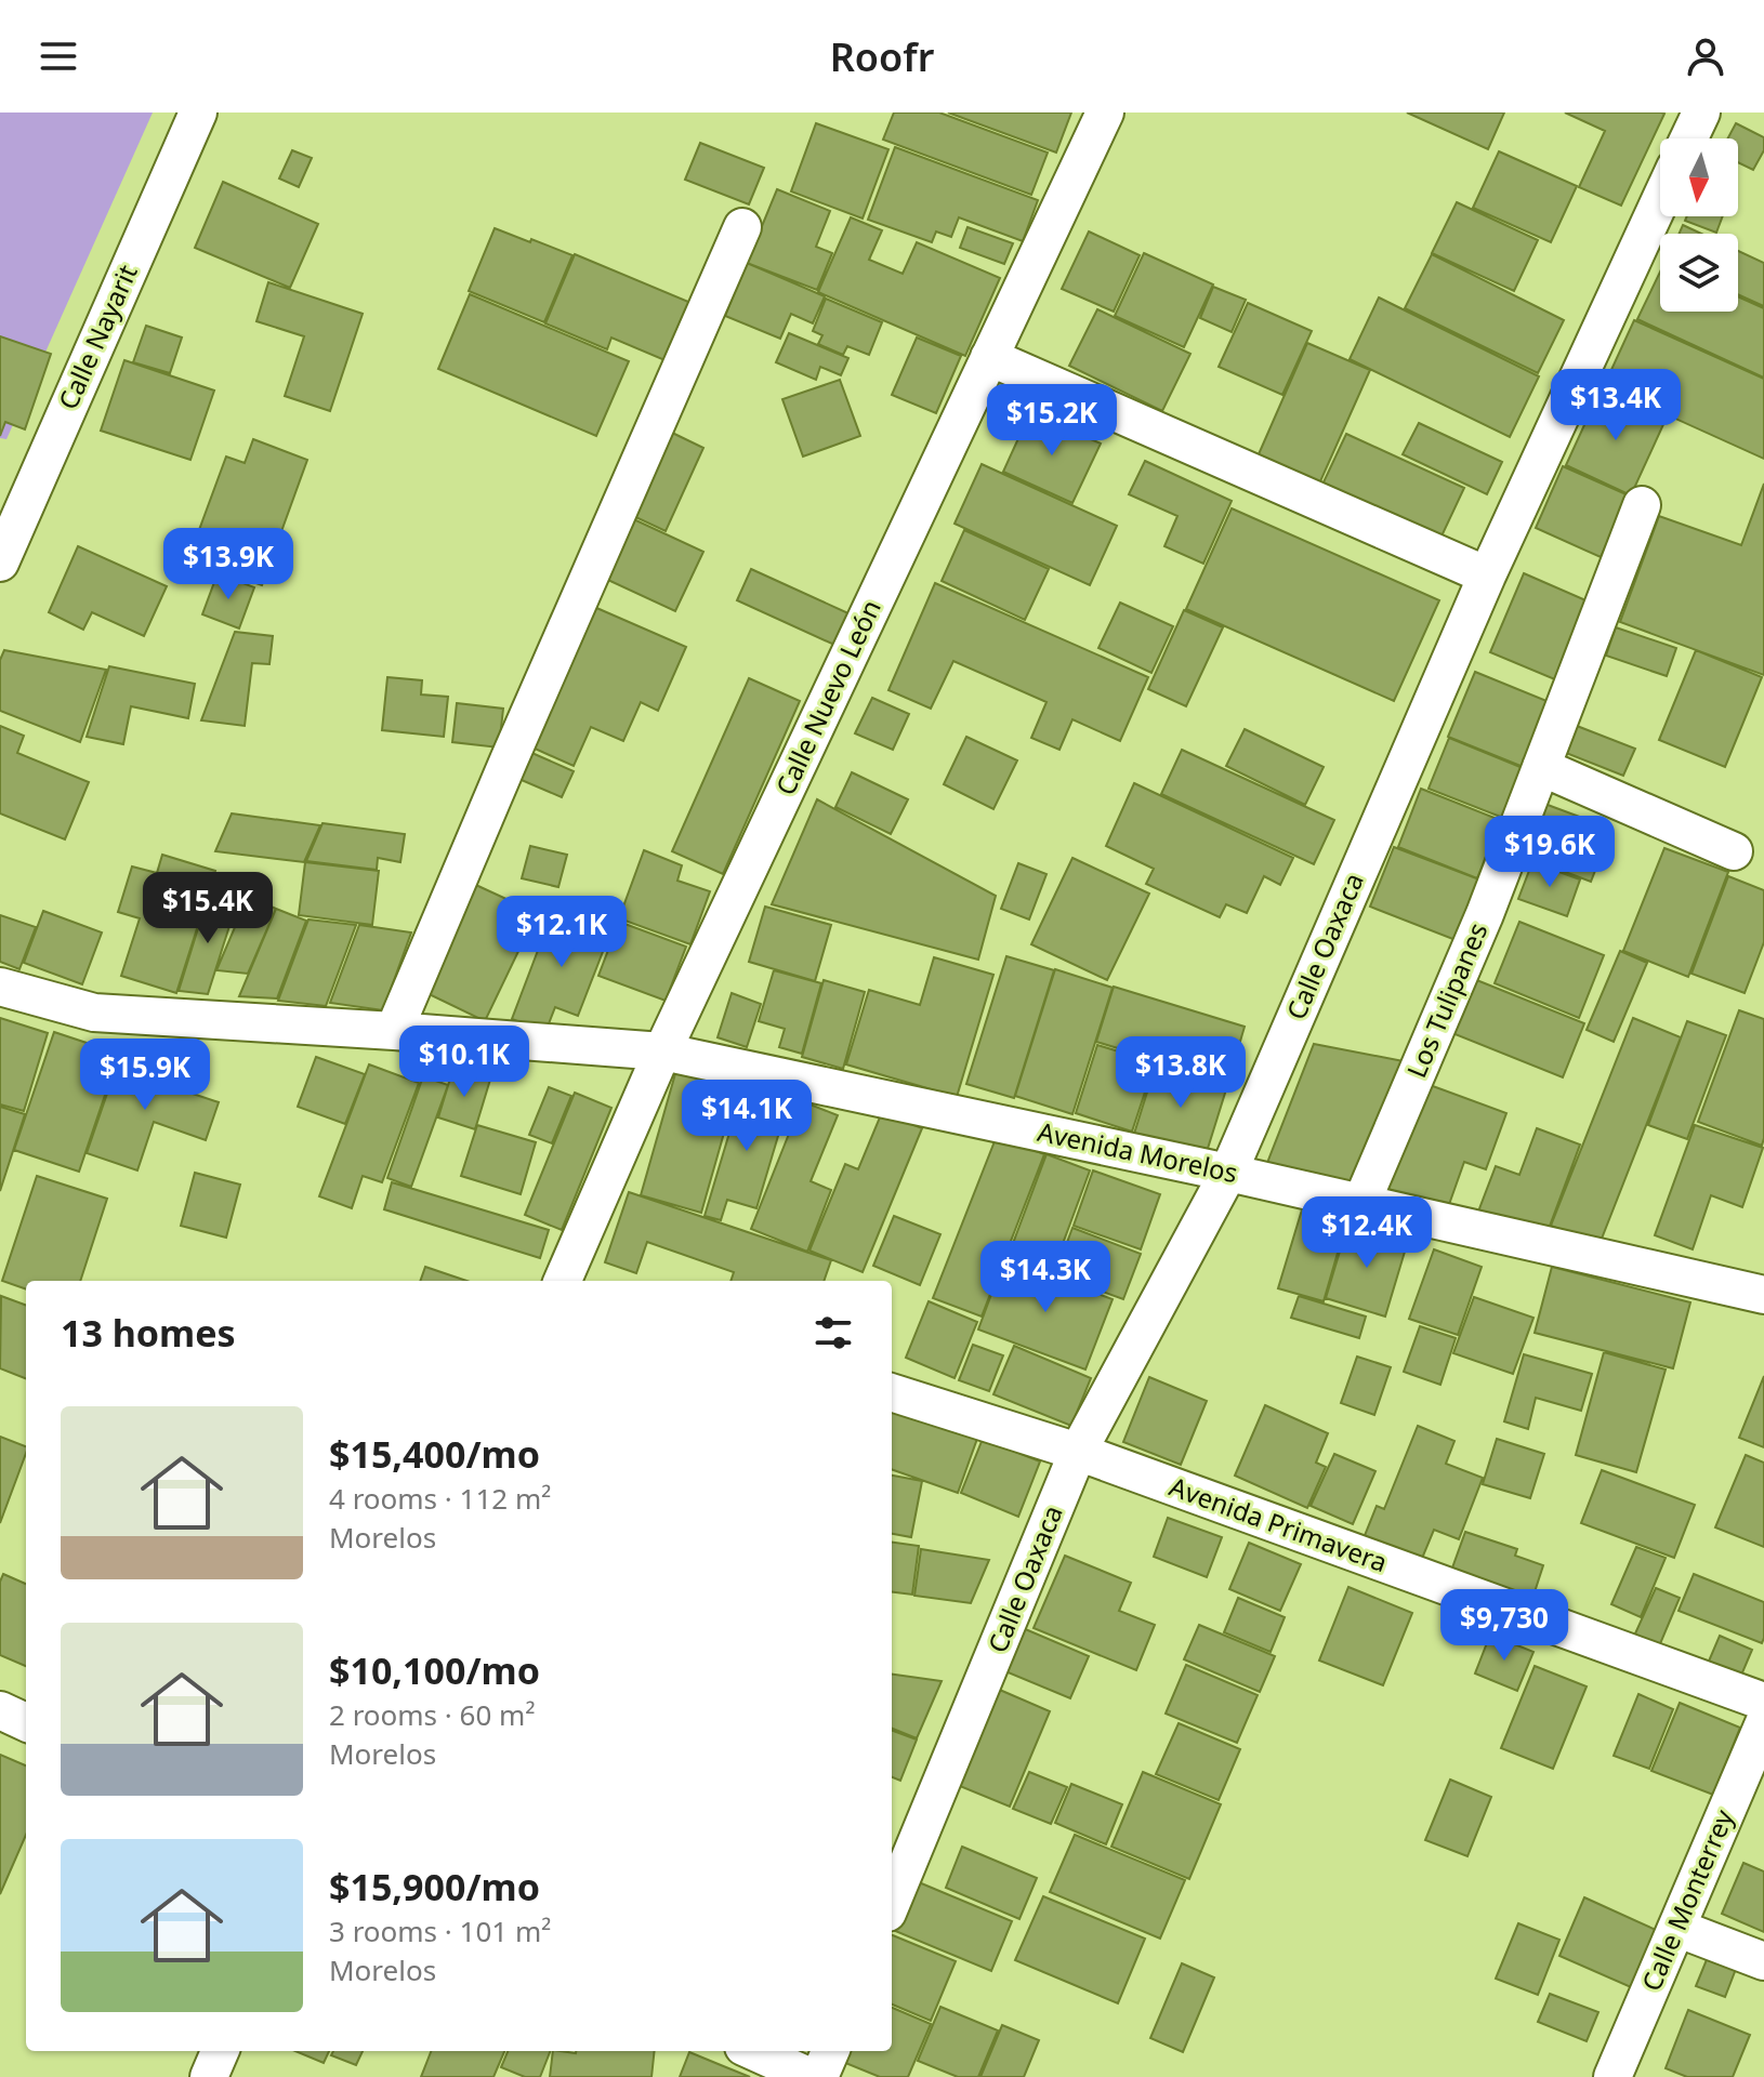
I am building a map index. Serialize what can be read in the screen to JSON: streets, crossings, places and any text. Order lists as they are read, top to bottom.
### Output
{
  "streets": {
    "street": [
      "Calle Nayarit",
      "Calle Nuevo León",
      "Calle Oaxaca",
      "Los Tulipanes",
      "Avenida Morelos",
      "Avenida Primavera",
      "Calle Monterrey"
    ]
  },
  "crossings": [
    ["Calle Nuevo León", "Avenida Morelos"],
    ["Calle Oaxaca", "Avenida Morelos"],
    ["Calle Oaxaca", "Avenida Primavera"],
    ["Los Tulipanes", "Avenida Morelos"]
  ],
  "north": "bottom",
  "page": {
    "header": "Roofr",
    "price": [
      "$13.4K",
      "$15.2K",
      "$13.9K",
      "$19.6K",
      "$15.4K",
      "$12.1K",
      "$10.1K",
      "$13.8K",
      "$15.9K",
      "$14.1K",
      "$12.4K",
      "$14.3K",
      "$9,730"
    ],
    "heading": "13 homes",
    "list": [
      {
        "name": "$15,400/mo",
        "note": "4 rooms · 112 m² · Morelos"
      },
      {
        "name": "$10,100/mo",
        "note": "2 rooms · 60 m² · Morelos"
      },
      {
        "name": "$15,900/mo",
        "note": "3 rooms · 101 m² · Morelos"
      }
    ]
  }
}
